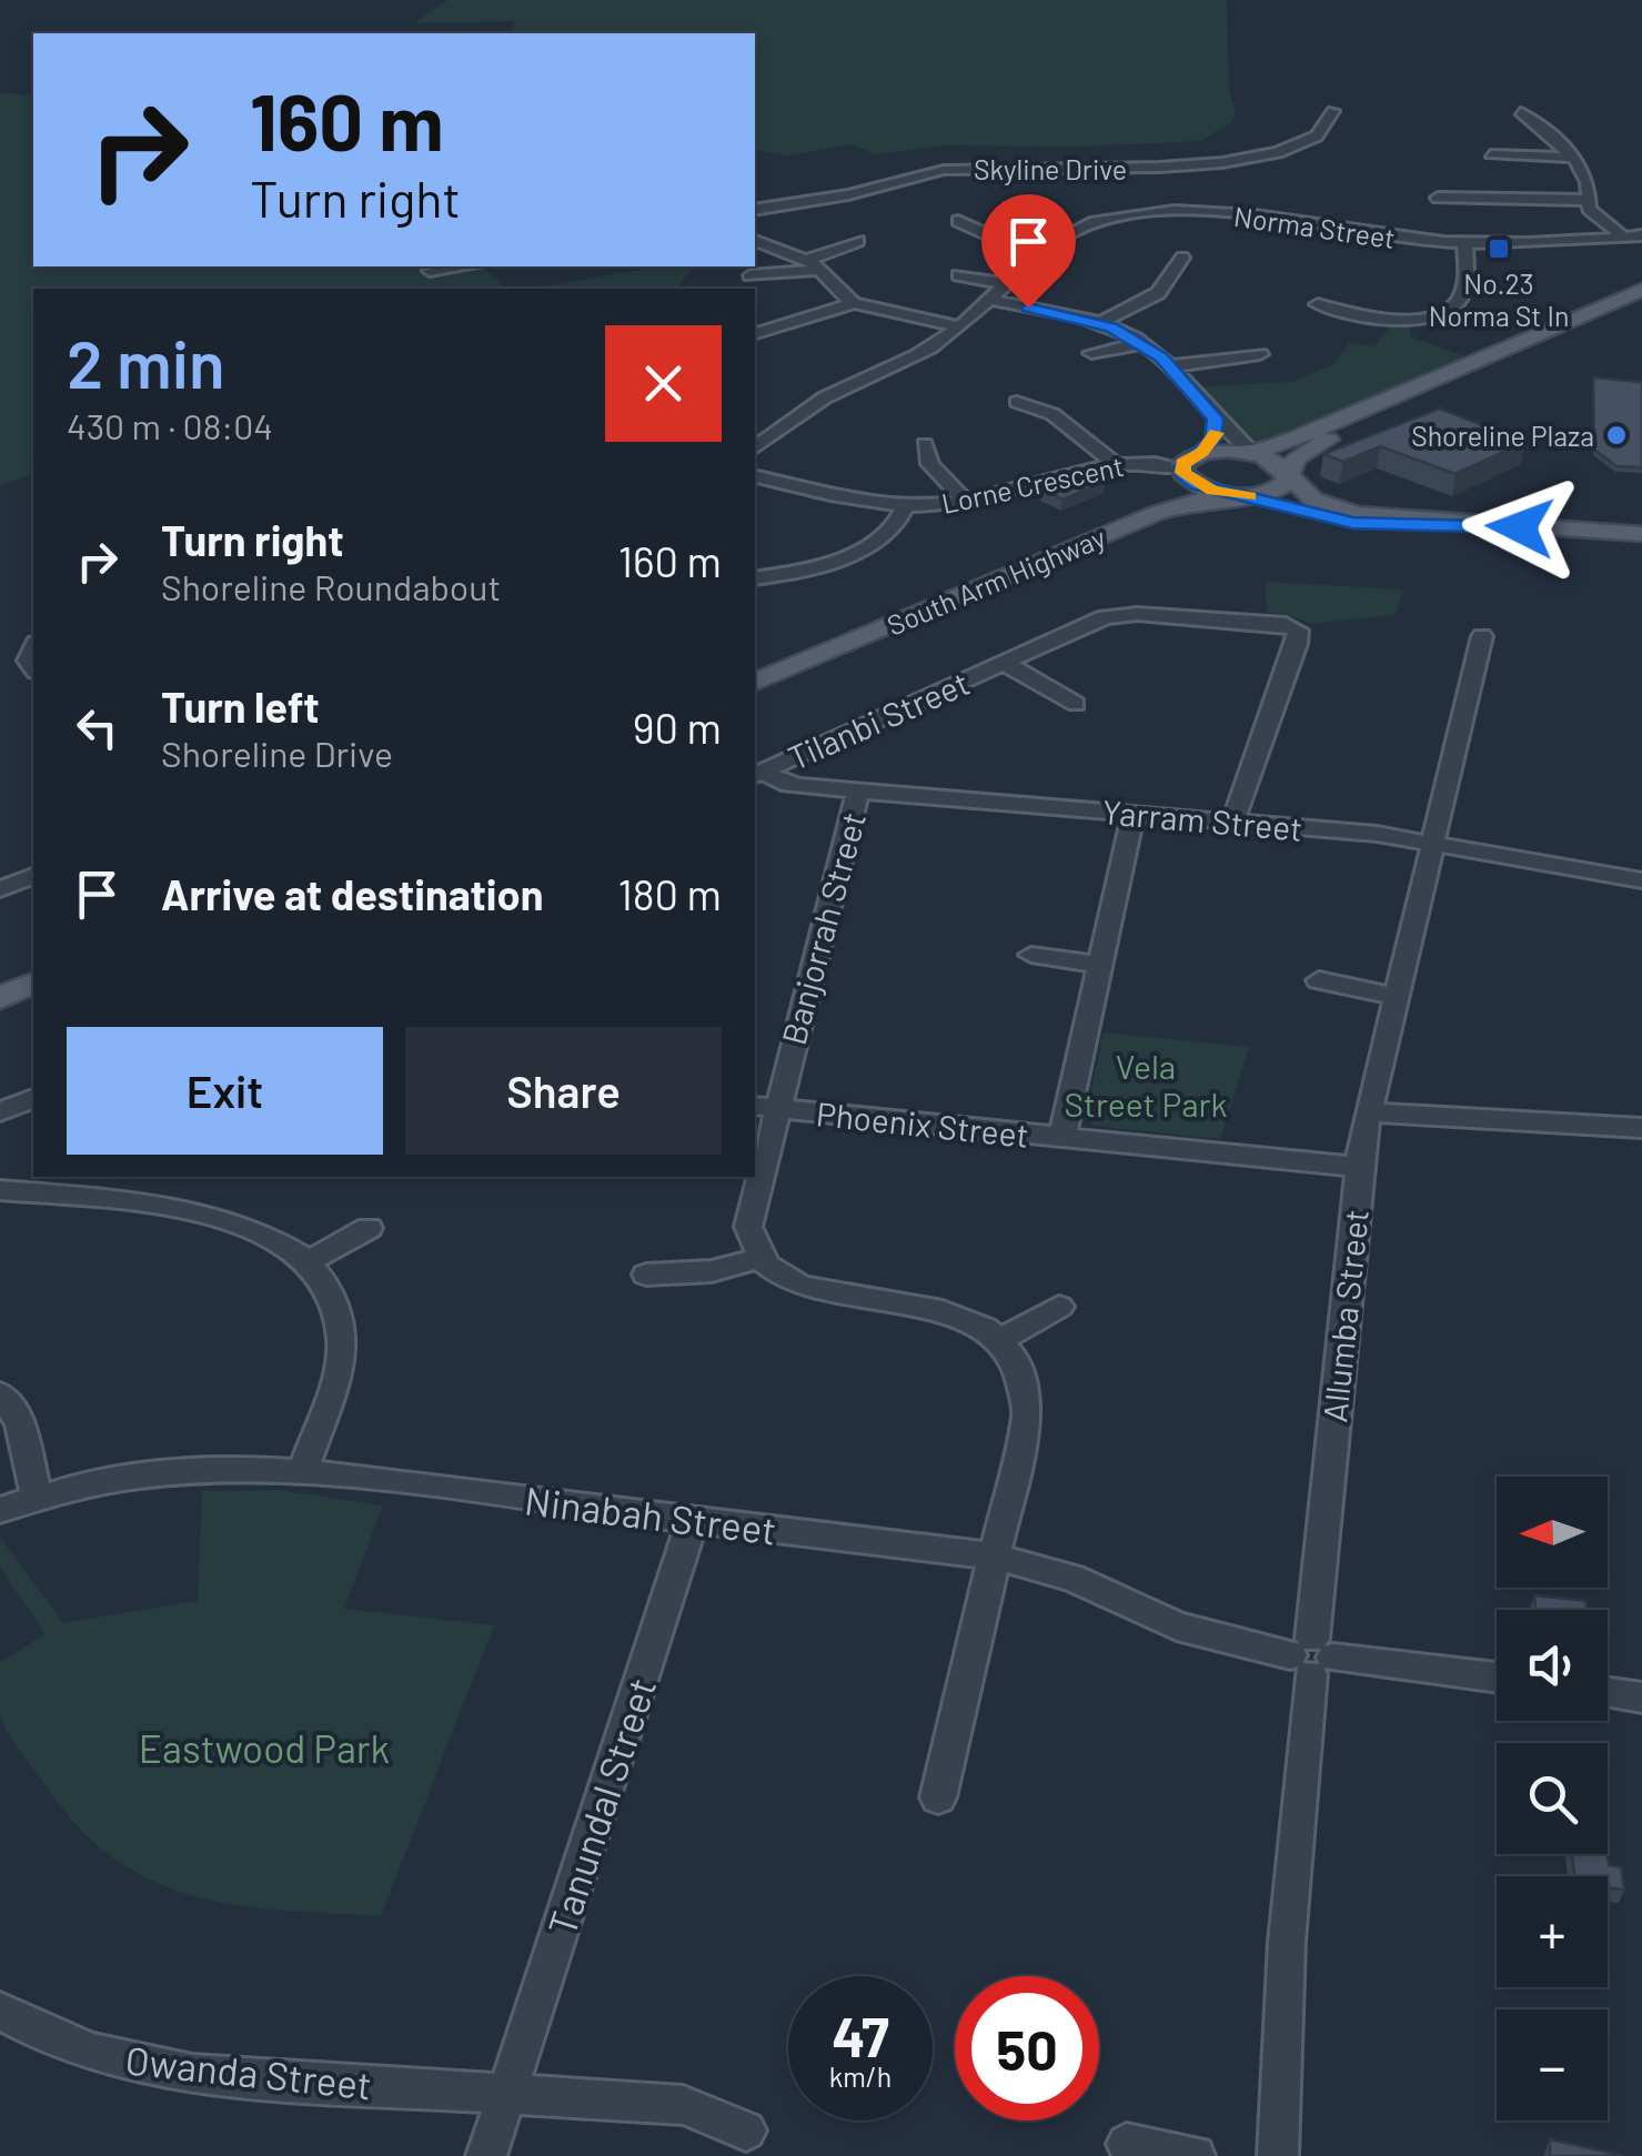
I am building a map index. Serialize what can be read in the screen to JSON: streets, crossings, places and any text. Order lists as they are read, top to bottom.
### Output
{
  "streets": {
    "main road": ["South Arm Highway"],
    "street": [
      "Skyline Drive",
      "Norma Street",
      "Lorne Crescent",
      "Tilanbi Street",
      "Yarram Street",
      "Banjorrah Street",
      "Phoenix Street",
      "Allumba Street",
      "Ninabah Street",
      "Tanundal Street",
      "Owanda Street"
    ]
  },
  "crossings": [
    ["Lorne Crescent", "South Arm Highway"],
    ["Tilanbi Street", "Yarram Street"],
    ["Yarram Street", "Banjorrah Street"],
    ["Yarram Street", "Allumba Street"],
    ["Banjorrah Street", "Phoenix Street"],
    ["Phoenix Street", "Allumba Street"],
    ["Allumba Street", "Ninabah Street"],
    ["Ninabah Street", "Tanundal Street"],
    ["Tanundal Street", "Owanda Street"]
  ],
  "parks": ["Vela Street Park", "Eastwood Park"],
  "places": {
    "transit": ["No.23 Norma St In"],
    "other": ["Shoreline Plaza"]
  },
  "north": "left",
  "page": {
    "turn": ["160 m", "Turn right"],
    "heading": ["2 min", "430 m · 08:04"],
    "list": [
      {
        "name": "Turn right",
        "note": "Shoreline Roundabout",
        "value": "160 m"
      },
      {
        "name": "Turn left",
        "note": "Shoreline Drive",
        "value": "90 m"
      },
      {
        "name": "Arrive at destination",
        "value": "180 m"
      }
    ],
    "buttons": ["Exit", "Share"],
    "map_buttons": ["+", "−"],
    "speed": "47 km/h",
    "limit": "50"
  }
}
